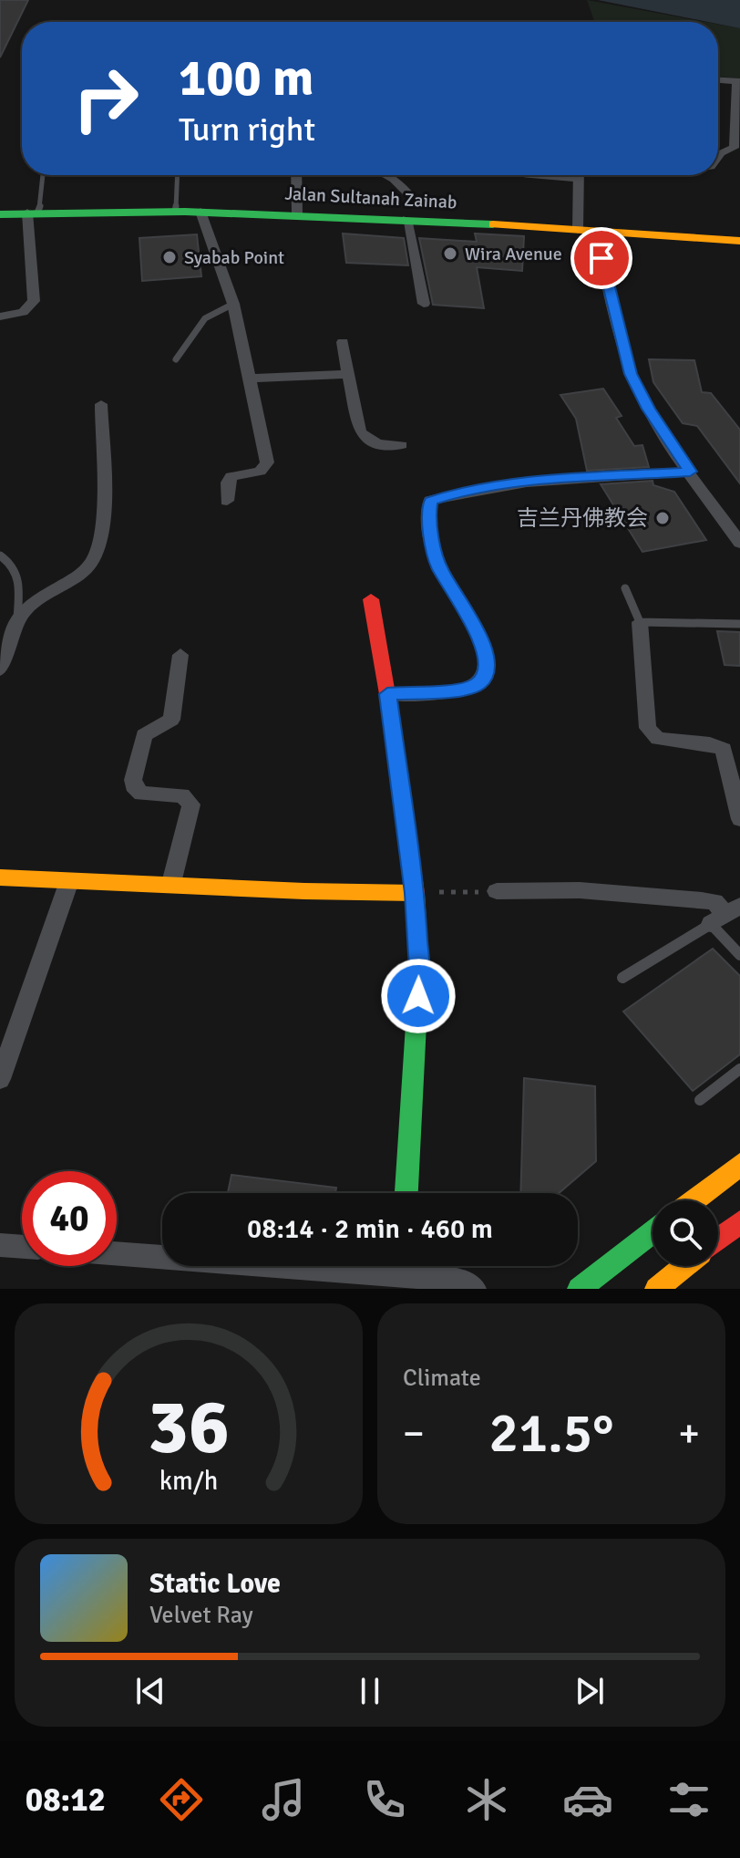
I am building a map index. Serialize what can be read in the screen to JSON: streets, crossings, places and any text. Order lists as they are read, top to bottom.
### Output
{
  "streets": {
    "main road": ["Jalan Sultanah Zainab"]
  },
  "places": ["Wira Avenue", "Syabab Point", "吉兰丹佛教会"],
  "page": {
    "turn": ["100 m", "Turn right"],
    "limit": "40",
    "trip": "08:14 · 2 min · 460 m",
    "tile": "Climate",
    "heat": ["−", "21.5°", "+"],
    "song": ["Static Love", "Velvet Ray"],
    "tabs": "08:12",
    "gauge": ["36", "km/h"]
  }
}
